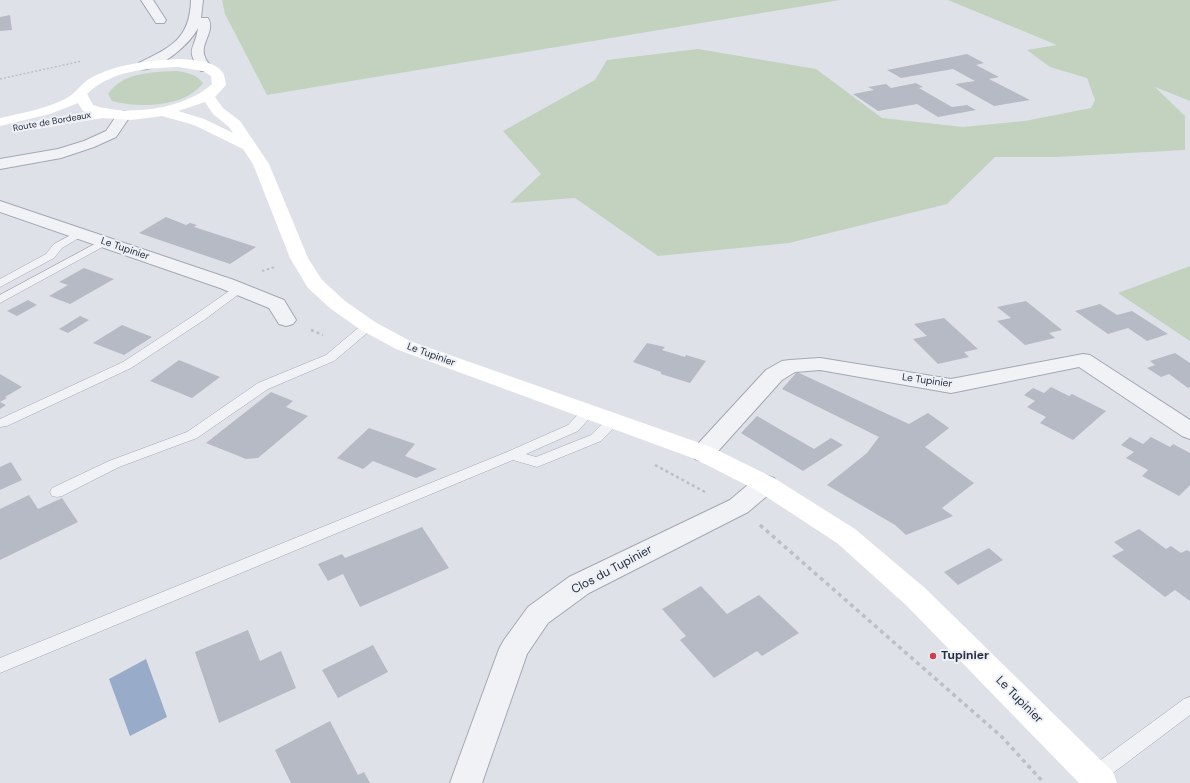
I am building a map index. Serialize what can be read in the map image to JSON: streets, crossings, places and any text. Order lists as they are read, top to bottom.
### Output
{
  "streets": {
    "main road": ["Route de Bordeaux", "Le Tupinier"],
    "street": ["Clos du Tupinier"]
  },
  "crossings": [
    ["Le Tupinier", "Clos du Tupinier"]
  ],
  "places": ["Tupinier"]
}
